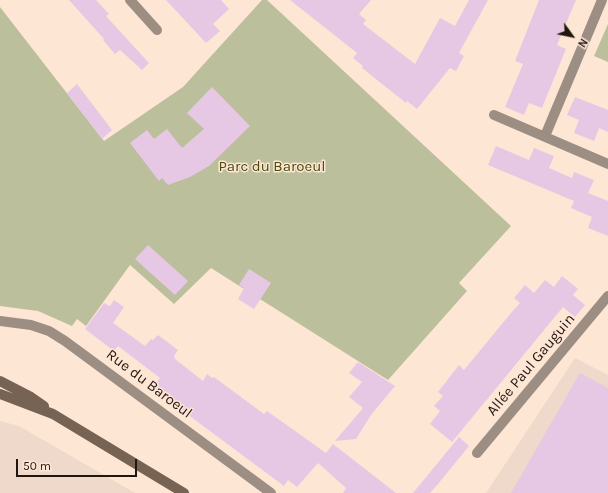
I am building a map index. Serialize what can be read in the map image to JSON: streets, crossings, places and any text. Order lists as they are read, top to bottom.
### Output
{
  "streets": {
    "street": ["Allée Paul Gauguin", "Rue du Baroeul"]
  },
  "parks": ["Parc du Baroeul"],
  "scale_bar": "50 m",
  "north": "bottom right"
}
